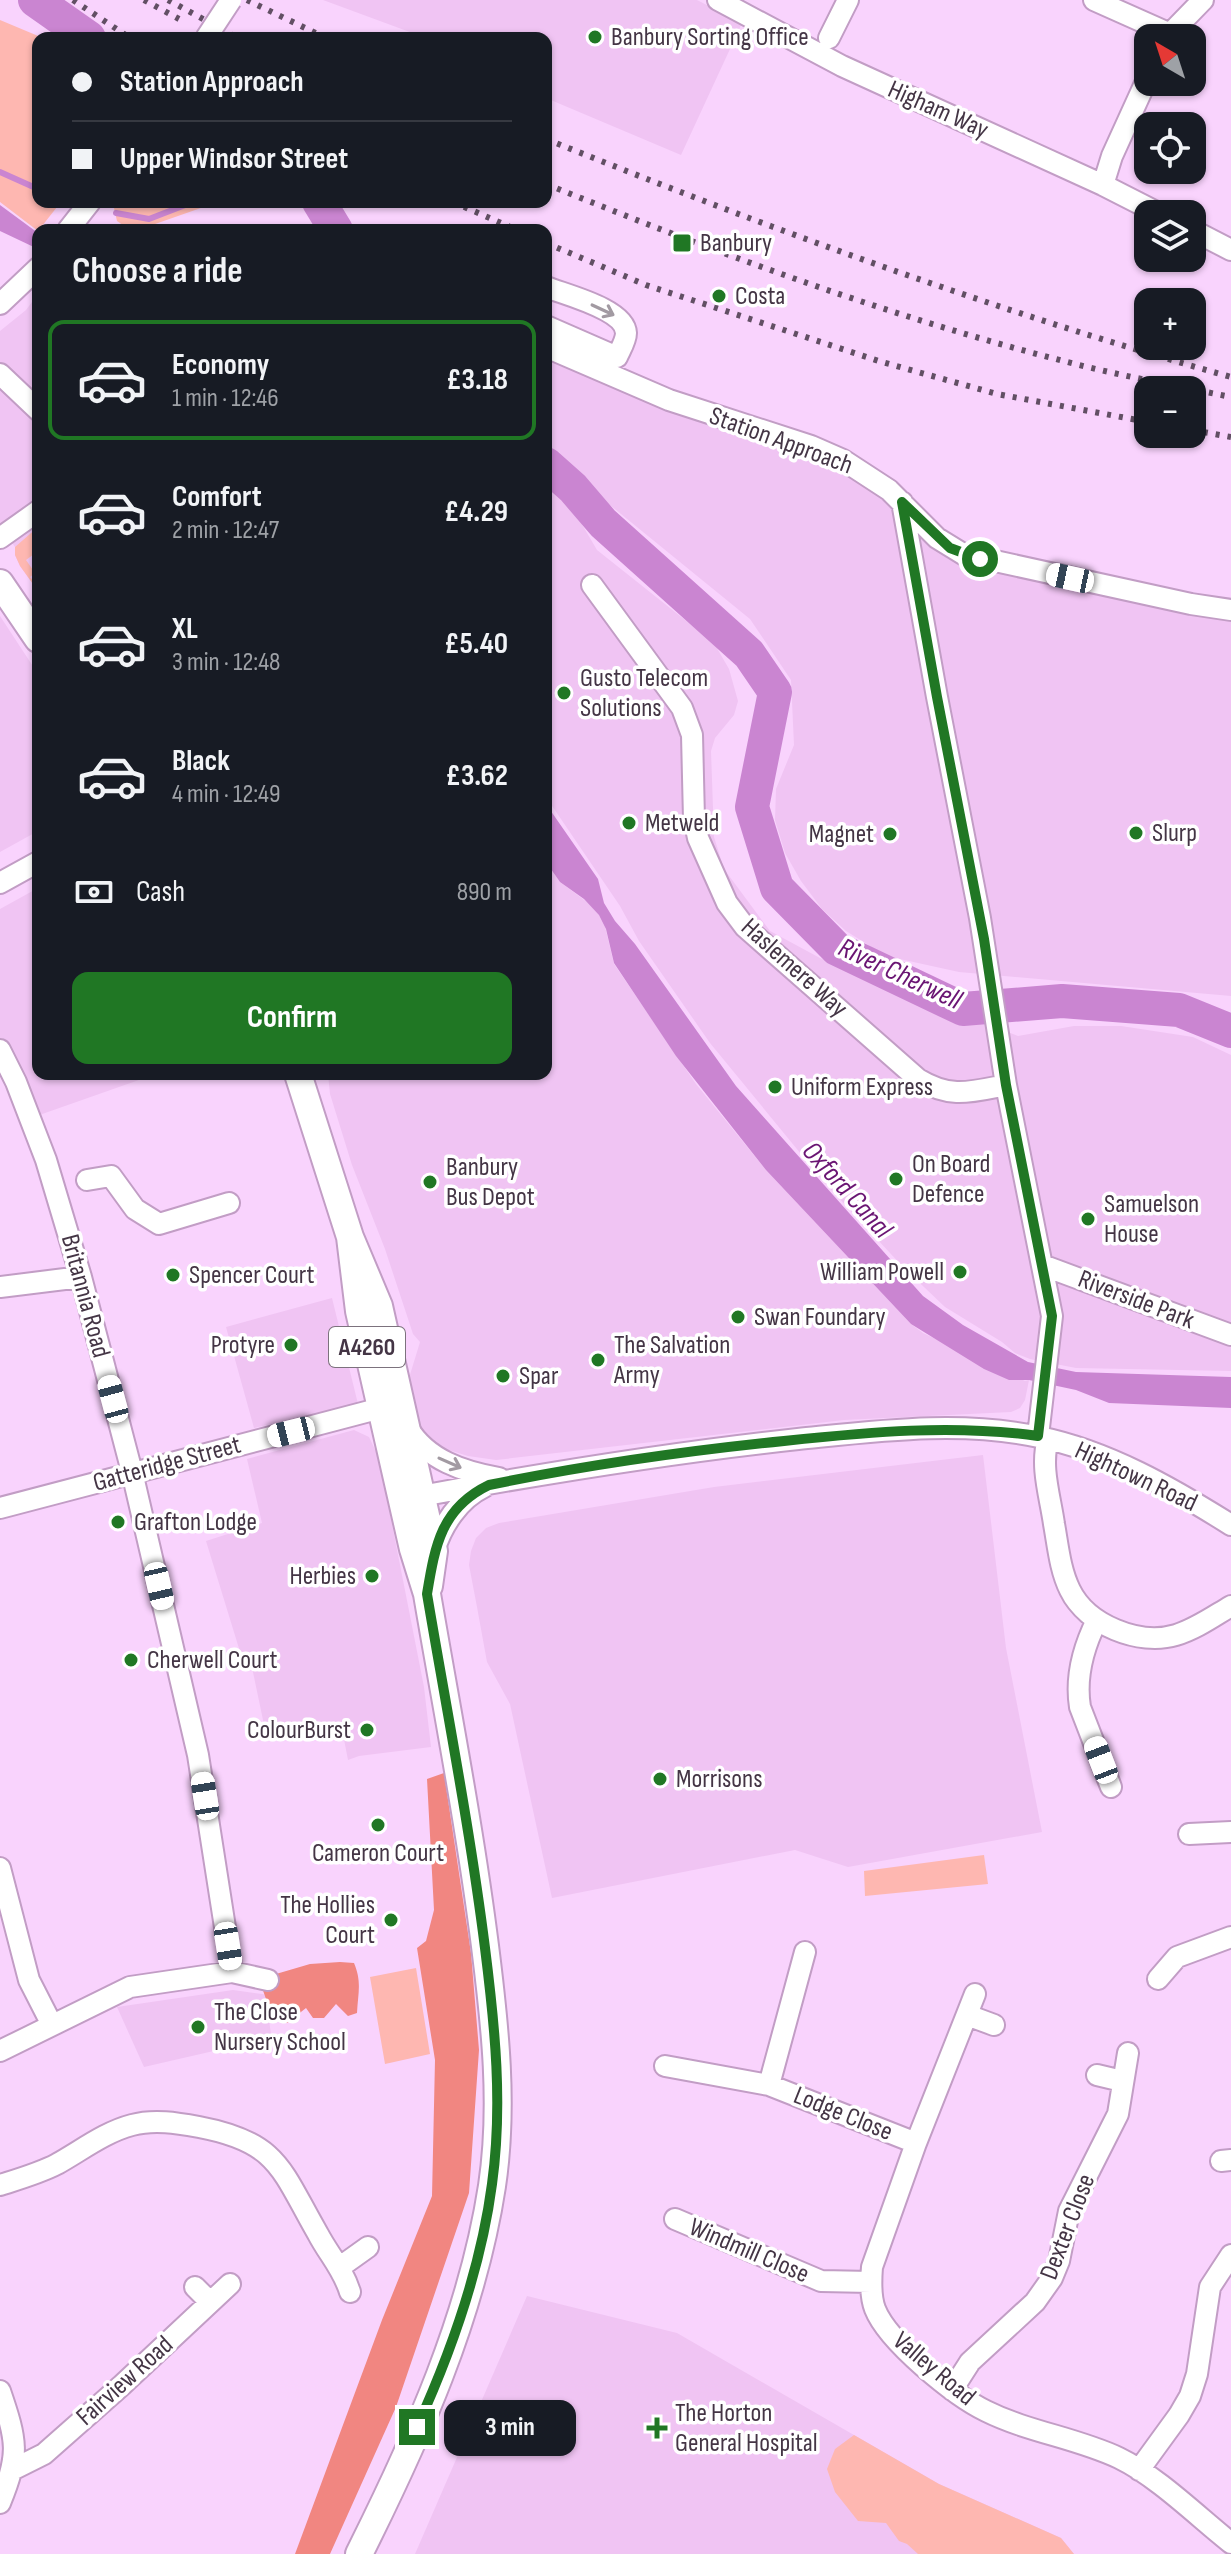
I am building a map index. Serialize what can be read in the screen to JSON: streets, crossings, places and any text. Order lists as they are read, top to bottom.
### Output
{
  "streets": {
    "main road": ["A4260"],
    "street": [
      "Higham Way",
      "Station Approach",
      "Haslemere Way",
      "Britannia Road",
      "Riverside Park",
      "Gatteridge Street",
      "Hightown Road",
      "Lodge Close",
      "Dexter Close",
      "Windmill Close",
      "Valley Road",
      "Fairview Road"
    ]
  },
  "crossings": [
    ["Britannia Road", "Gatteridge Street"],
    ["A4260", "Gatteridge Street"],
    ["Lodge Close", "Valley Road"],
    ["Dexter Close", "Valley Road"],
    ["Windmill Close", "Valley Road"]
  ],
  "water": ["River Cherwell", "Oxford Canal"],
  "places": {
    "other": [
      "Banbury Sorting Office",
      "Costa",
      "Gusto Telecom Solutions",
      "Metweld",
      "Slurp",
      "Magnet",
      "Uniform Express",
      "On Board Defence",
      "Banbury Bus Depot",
      "Samuelson House",
      "William Powell",
      "Spencer Court",
      "Swan Foundary",
      "Protyre",
      "The Salvation Army",
      "Spar",
      "Grafton Lodge",
      "Herbies",
      "Cherwell Court",
      "ColourBurst",
      "Morrisons",
      "Cameron Court",
      "The Hollies Court",
      "The Close Nursery School"
    ],
    "transit": ["Banbury"],
    "health": ["The Horton General Hospital"]
  },
  "north": "top left",
  "page": {
    "map_buttons": ["+", "−"],
    "banner": ["Station Approach", "Upper Windsor Street"],
    "heading": "Choose a ride",
    "list": [
      {
        "name": "Economy",
        "note": "1 min · 12:46",
        "value": "£3.18"
      },
      {
        "name": "Comfort",
        "note": "2 min · 12:47",
        "value": "£4.29"
      },
      {
        "name": "XL",
        "note": "3 min · 12:48",
        "value": "£5.40"
      },
      {
        "name": "Black",
        "note": "4 min · 12:49",
        "value": "£3.62"
      }
    ],
    "pay": ["Cash", "890 m"],
    "buttons": "Confirm",
    "bubble": "3 min"
  }
}
